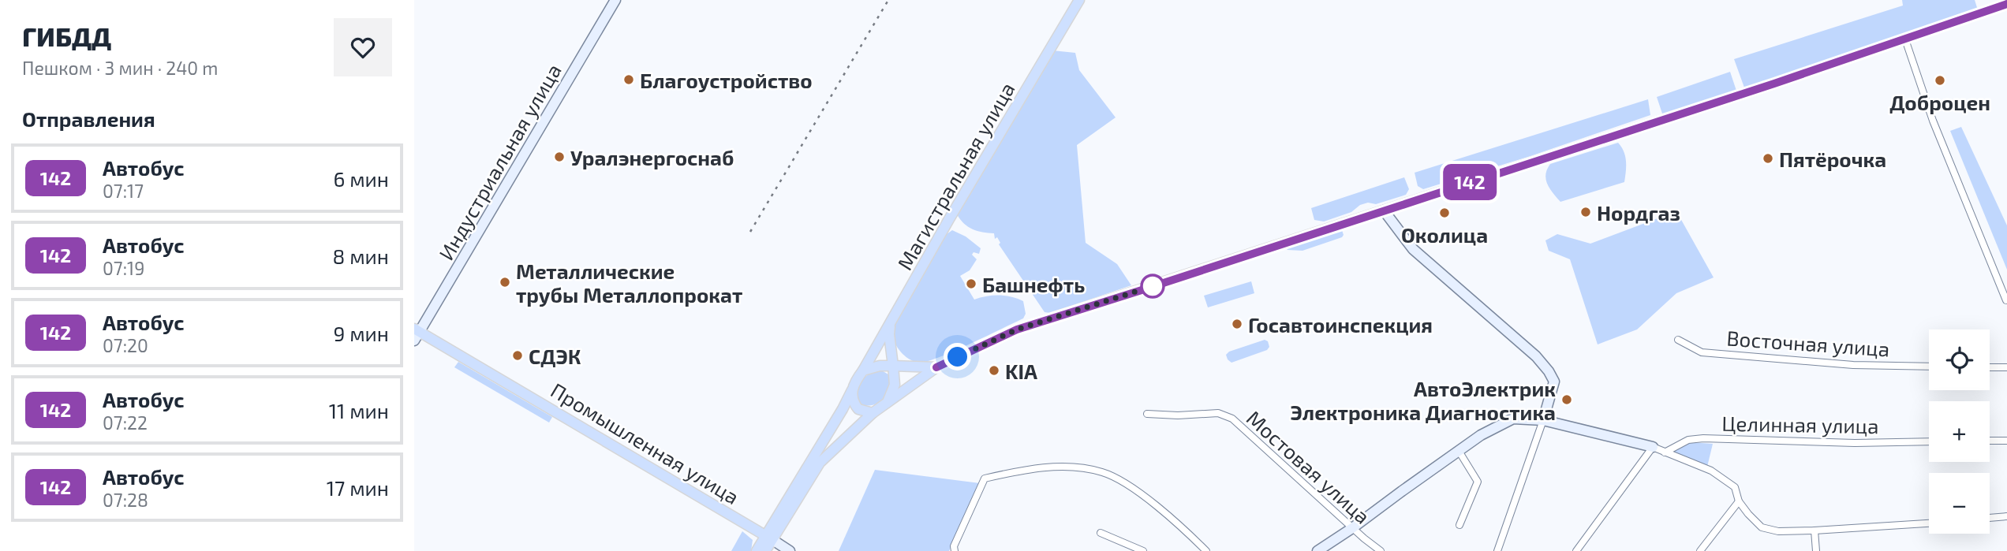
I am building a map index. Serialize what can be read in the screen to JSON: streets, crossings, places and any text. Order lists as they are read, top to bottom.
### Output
{
  "streets": {
    "main road": ["Магистральная улица", "Промышленная улица"],
    "street": [
      "Индустриальная улица",
      "Восточная улица",
      "Целинная улица",
      "Мостовая улица"
    ]
  },
  "crossings": [
    ["Индустриальная улица", "Промышленная улица"],
    ["Магистральная улица", "Промышленная улица"]
  ],
  "places": [
    "Благоустройство",
    "Доброцен",
    "Уралэнергоснаб",
    "Пятёрочка",
    "Нордгаз",
    "Околица",
    "Металлические трубы Металлопрокат",
    "Башнефть",
    "Госавтоинспекция",
    "СДЭК",
    "KIA",
    "АвтоЭлектрик Электроника Диагностика"
  ],
  "lines": ["bus line 142"],
  "page": {
    "heading": [
      ["ГИБДД", "Пешком · 3 мин · 240 m"],
      "Отправления"
    ],
    "on_map": "142",
    "list": [
      {
        "mark": "142",
        "name": "Автобус",
        "note": "07:17",
        "value": "6 мин"
      },
      {
        "mark": "142",
        "name": "Автобус",
        "note": "07:19",
        "value": "8 мин"
      },
      {
        "mark": "142",
        "name": "Автобус",
        "note": "07:20",
        "value": "9 мин"
      },
      {
        "mark": "142",
        "name": "Автобус",
        "note": "07:22",
        "value": "11 мин"
      },
      {
        "mark": "142",
        "name": "Автобус",
        "note": "07:28",
        "value": "17 мин"
      }
    ],
    "map_buttons": ["+", "−"]
  }
}
